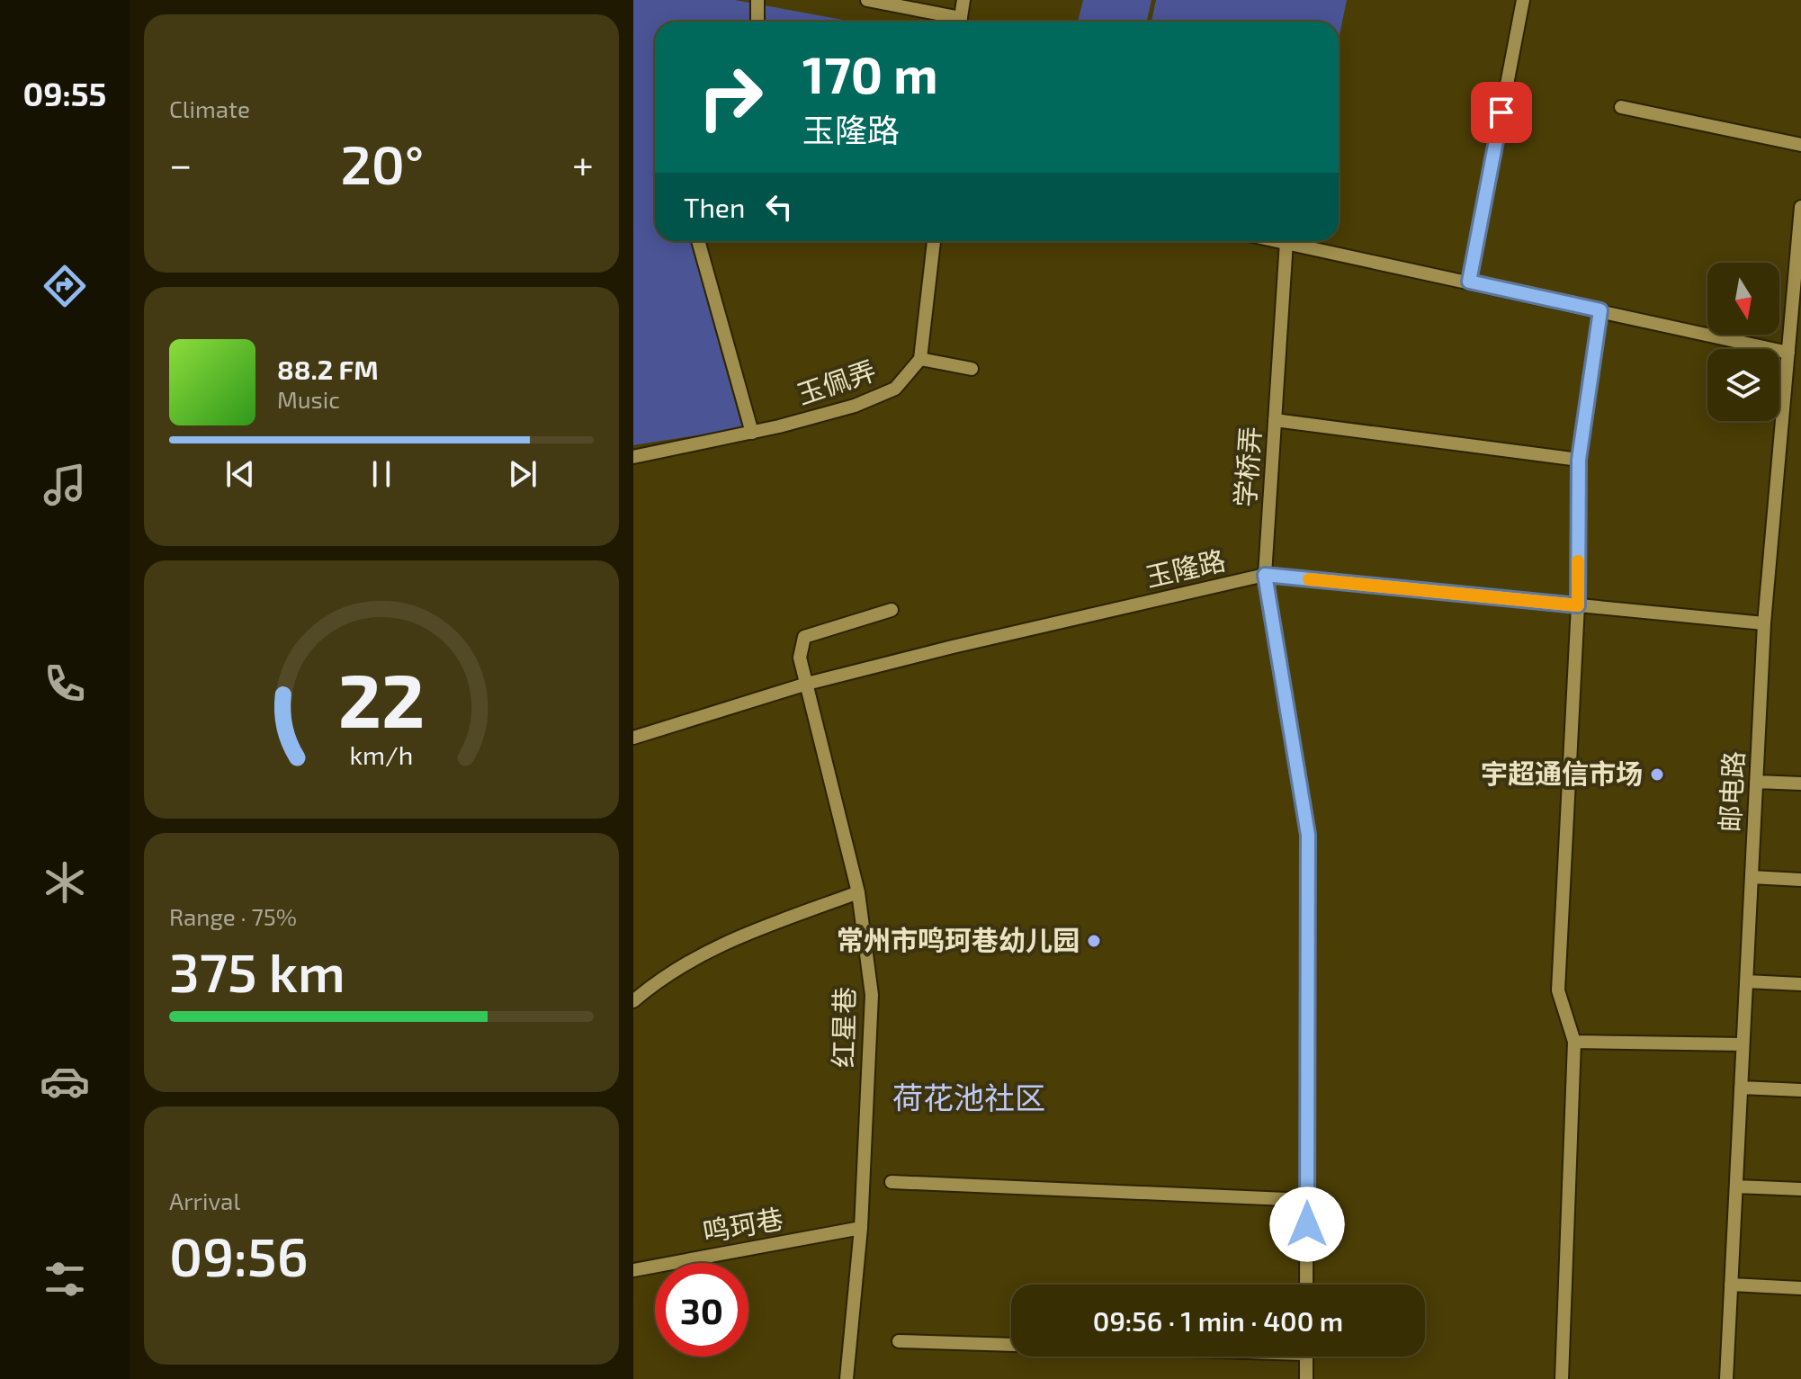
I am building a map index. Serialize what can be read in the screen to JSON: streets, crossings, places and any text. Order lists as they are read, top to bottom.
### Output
{
  "streets": {
    "street": [
      "玉佩弄",
      "学桥弄",
      "玉隆路",
      "邮电路",
      "红星巷",
      "鸣珂巷"
    ]
  },
  "crossings": [
    ["学桥弄", "玉隆路"],
    ["玉隆路", "邮电路"],
    ["玉隆路", "红星巷"],
    ["红星巷", "鸣珂巷"]
  ],
  "districts": ["荷花池社区"],
  "places": ["宇超通信市场", "常州市鸣珂巷幼儿园"],
  "north": "bottom",
  "page": {
    "tabs": "09:55",
    "tile": [
      "Climate",
      ["Range · 75%", "375 km"],
      ["Arrival", "09:56"]
    ],
    "turn": ["170 m", "玉隆路"],
    "heat": ["−", "20°", "+"],
    "then": "Then",
    "song": ["88.2 FM", "Music"],
    "limit": "30",
    "trip": "09:56 · 1 min · 400 m",
    "gauge": ["22", "km/h"]
  }
}
